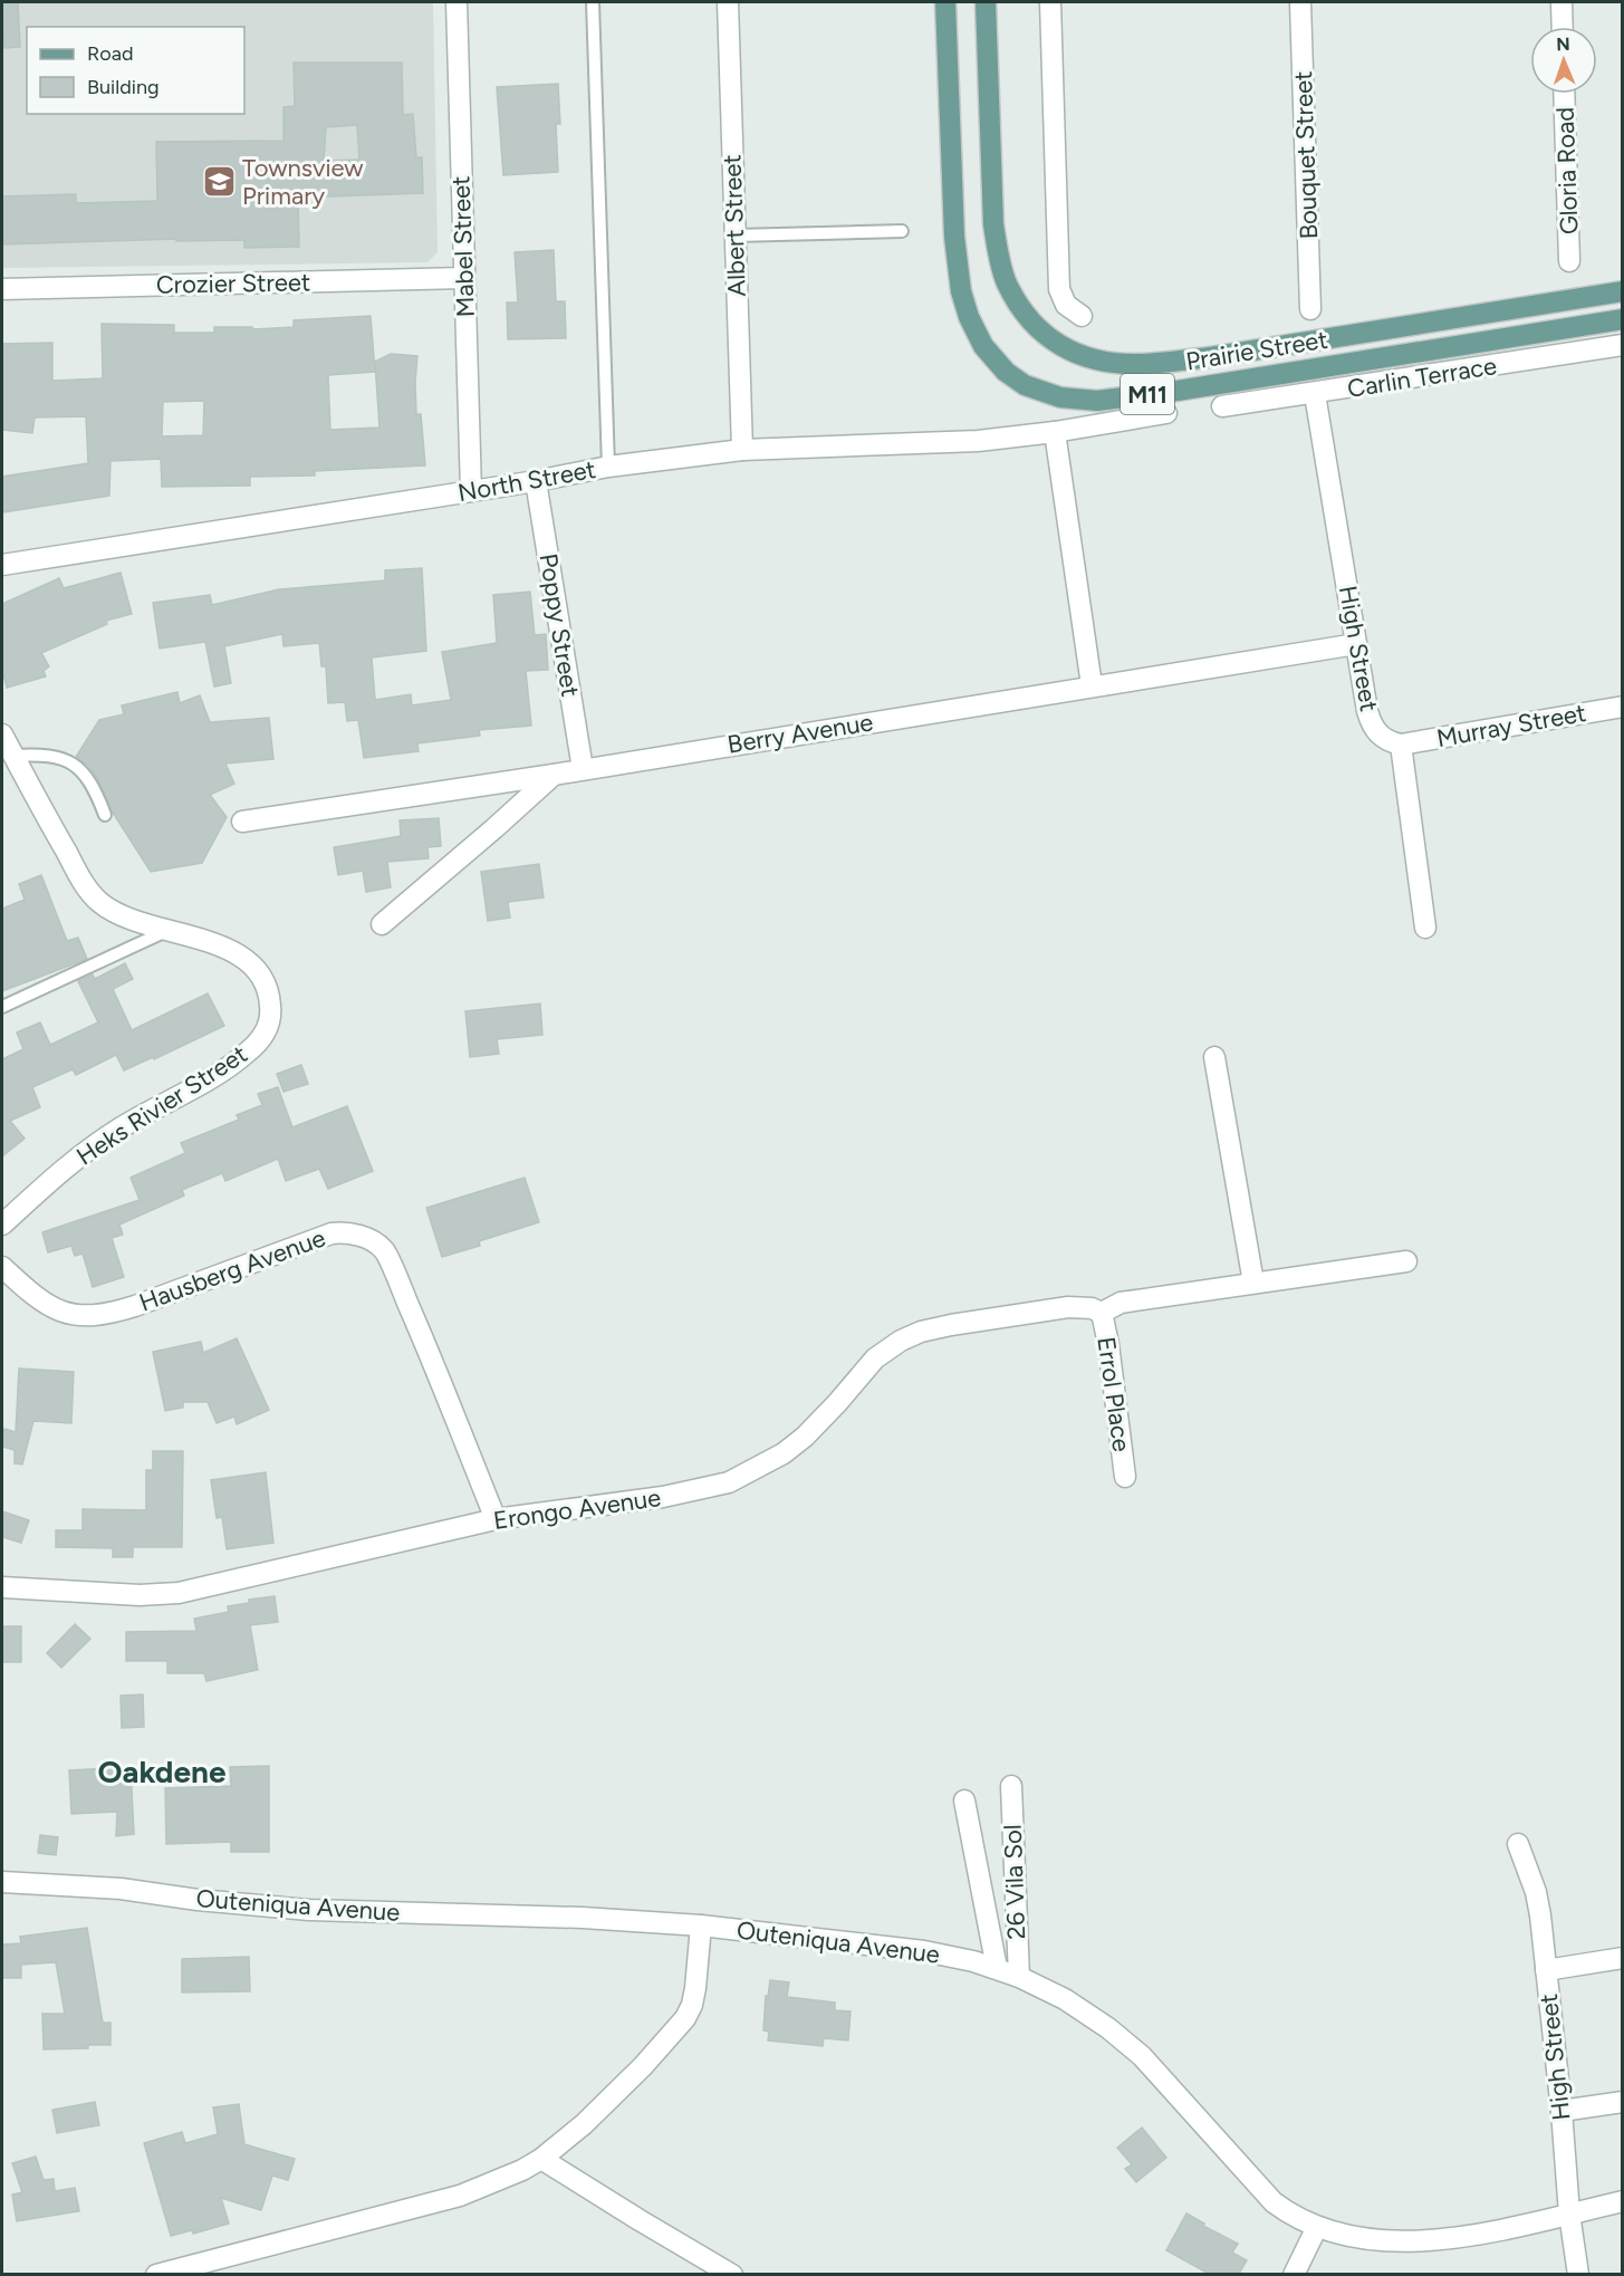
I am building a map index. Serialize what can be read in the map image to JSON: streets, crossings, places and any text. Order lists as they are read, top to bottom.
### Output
{
  "streets": {
    "main road": ["Prairie Street", "M11"],
    "street": [
      "Bouquet Street",
      "Gloria Road",
      "Albert Street",
      "Mabel Street",
      "Crozier Street",
      "Carlin Terrace",
      "North Street",
      "Poppy Street",
      "High Street",
      "Murray Street",
      "Berry Avenue",
      "Heks Rivier Street",
      "Hausberg Avenue",
      "Errol Place",
      "Erongo Avenue",
      "26 Vila Sol",
      "Outeniqua Avenue"
    ]
  },
  "crossings": [
    ["Albert Street", "North Street"],
    ["Mabel Street", "Crozier Street"],
    ["Mabel Street", "North Street"],
    ["Carlin Terrace", "High Street"],
    ["North Street", "Poppy Street"],
    ["Poppy Street", "Berry Avenue"],
    ["High Street", "Murray Street"],
    ["High Street", "Berry Avenue"],
    ["High Street", "Outeniqua Avenue"],
    ["Hausberg Avenue", "Erongo Avenue"],
    ["Errol Place", "Erongo Avenue"],
    ["26 Vila Sol", "Outeniqua Avenue"]
  ],
  "districts": ["Oakdene"],
  "places": {
    "school or university": ["Townsview Primary"]
  },
  "legend": ["Road", "Building"],
  "north": "top"
}
